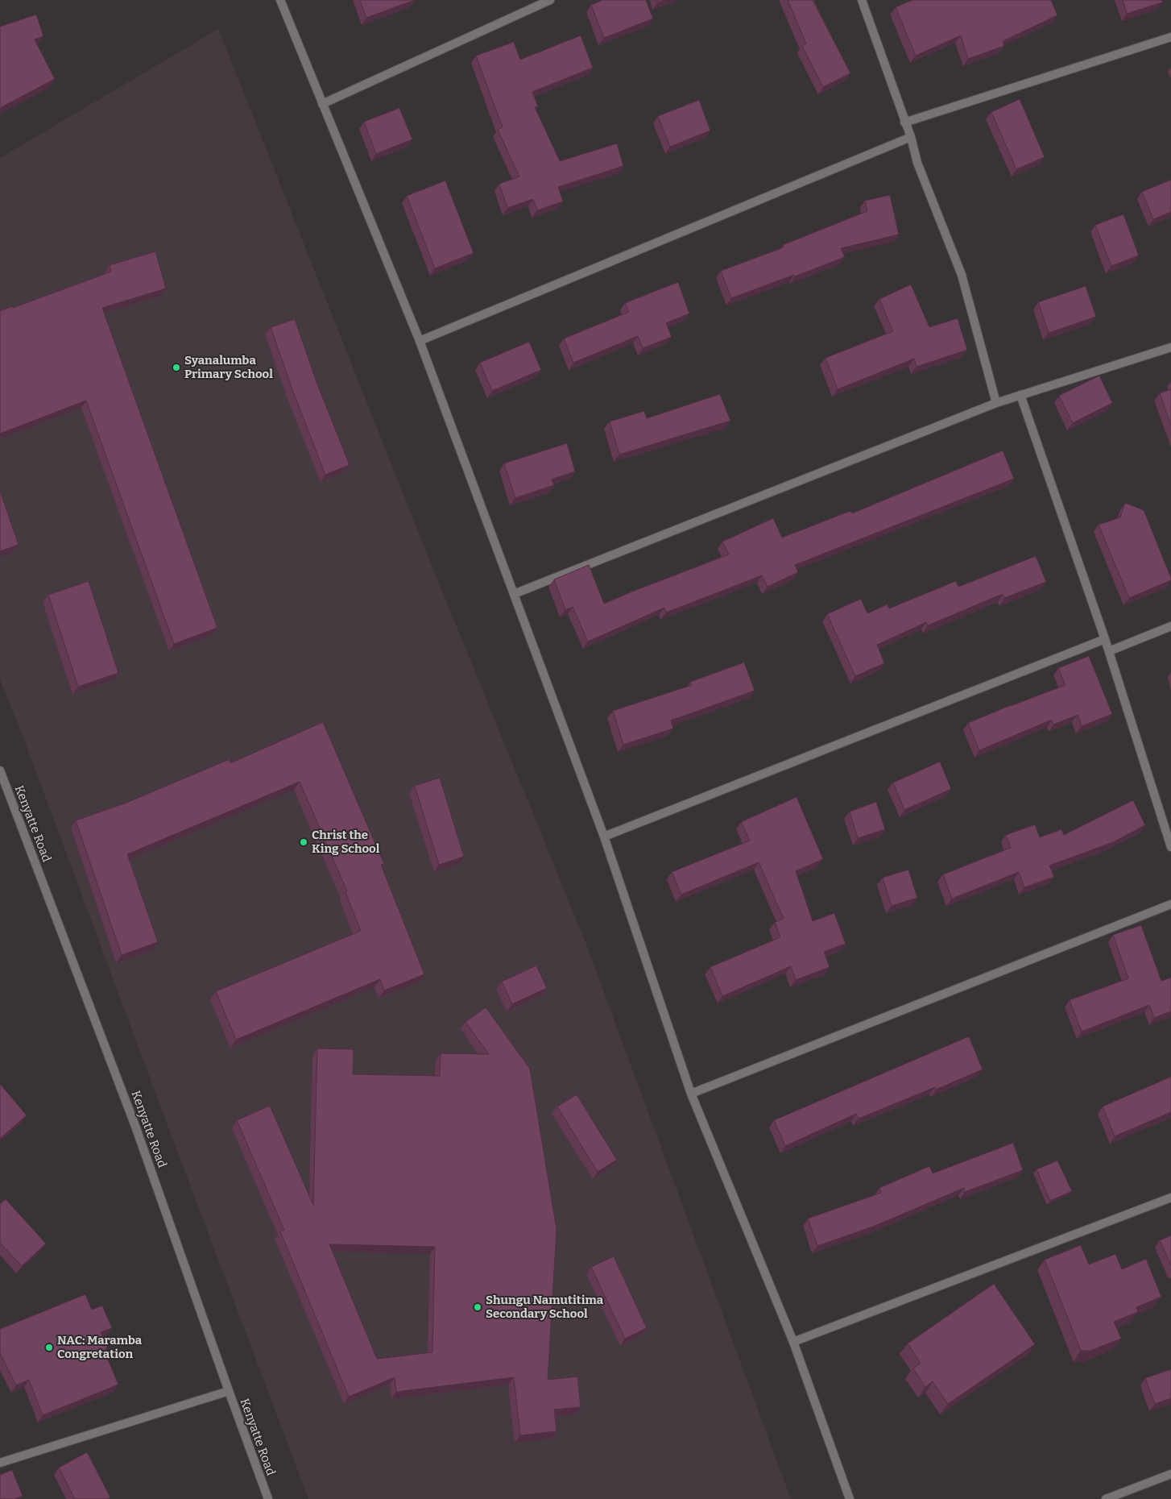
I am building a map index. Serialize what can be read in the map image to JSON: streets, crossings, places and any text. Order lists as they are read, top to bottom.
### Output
{
  "streets": {
    "street": ["Kenyatte Road"]
  },
  "places": [
    "Syanalumba Primary School",
    "Christ the King School",
    "Shungu Namutitima Secondary School",
    "NAC: Maramba Congretation"
  ]
}
